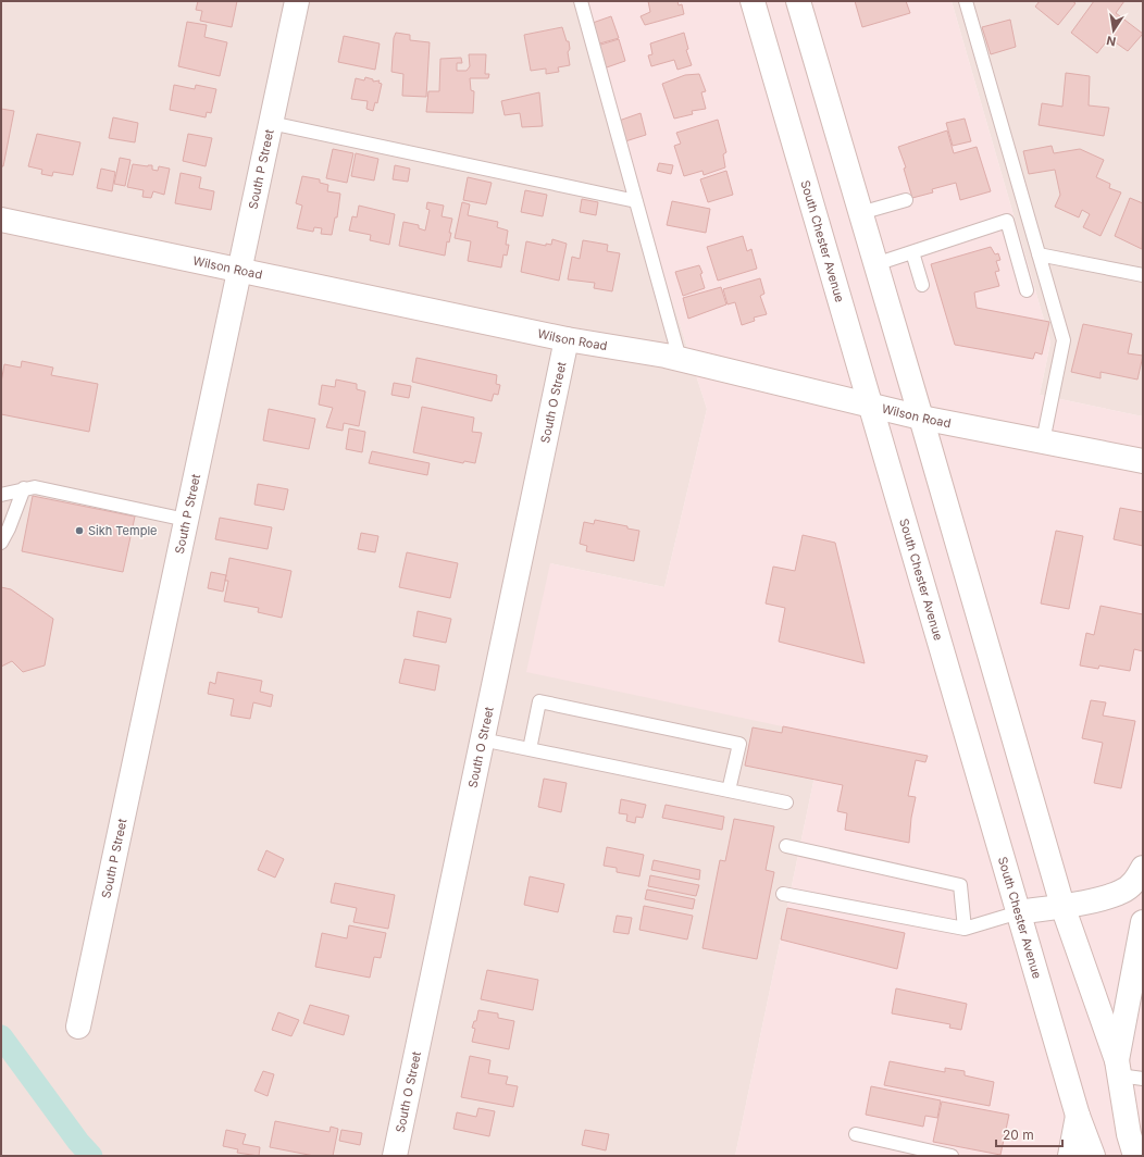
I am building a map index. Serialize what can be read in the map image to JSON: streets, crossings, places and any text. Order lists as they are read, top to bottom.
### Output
{
  "streets": {
    "street": [
      "South P Street",
      "South Chester Avenue",
      "Wilson Road",
      "South O Street"
    ]
  },
  "crossings": [
    ["South P Street", "Wilson Road"],
    ["South Chester Avenue", "Wilson Road"],
    ["Wilson Road", "South O Street"]
  ],
  "places": ["Sikh Temple"],
  "scale_bar": "20 m",
  "north": "bottom"
}
